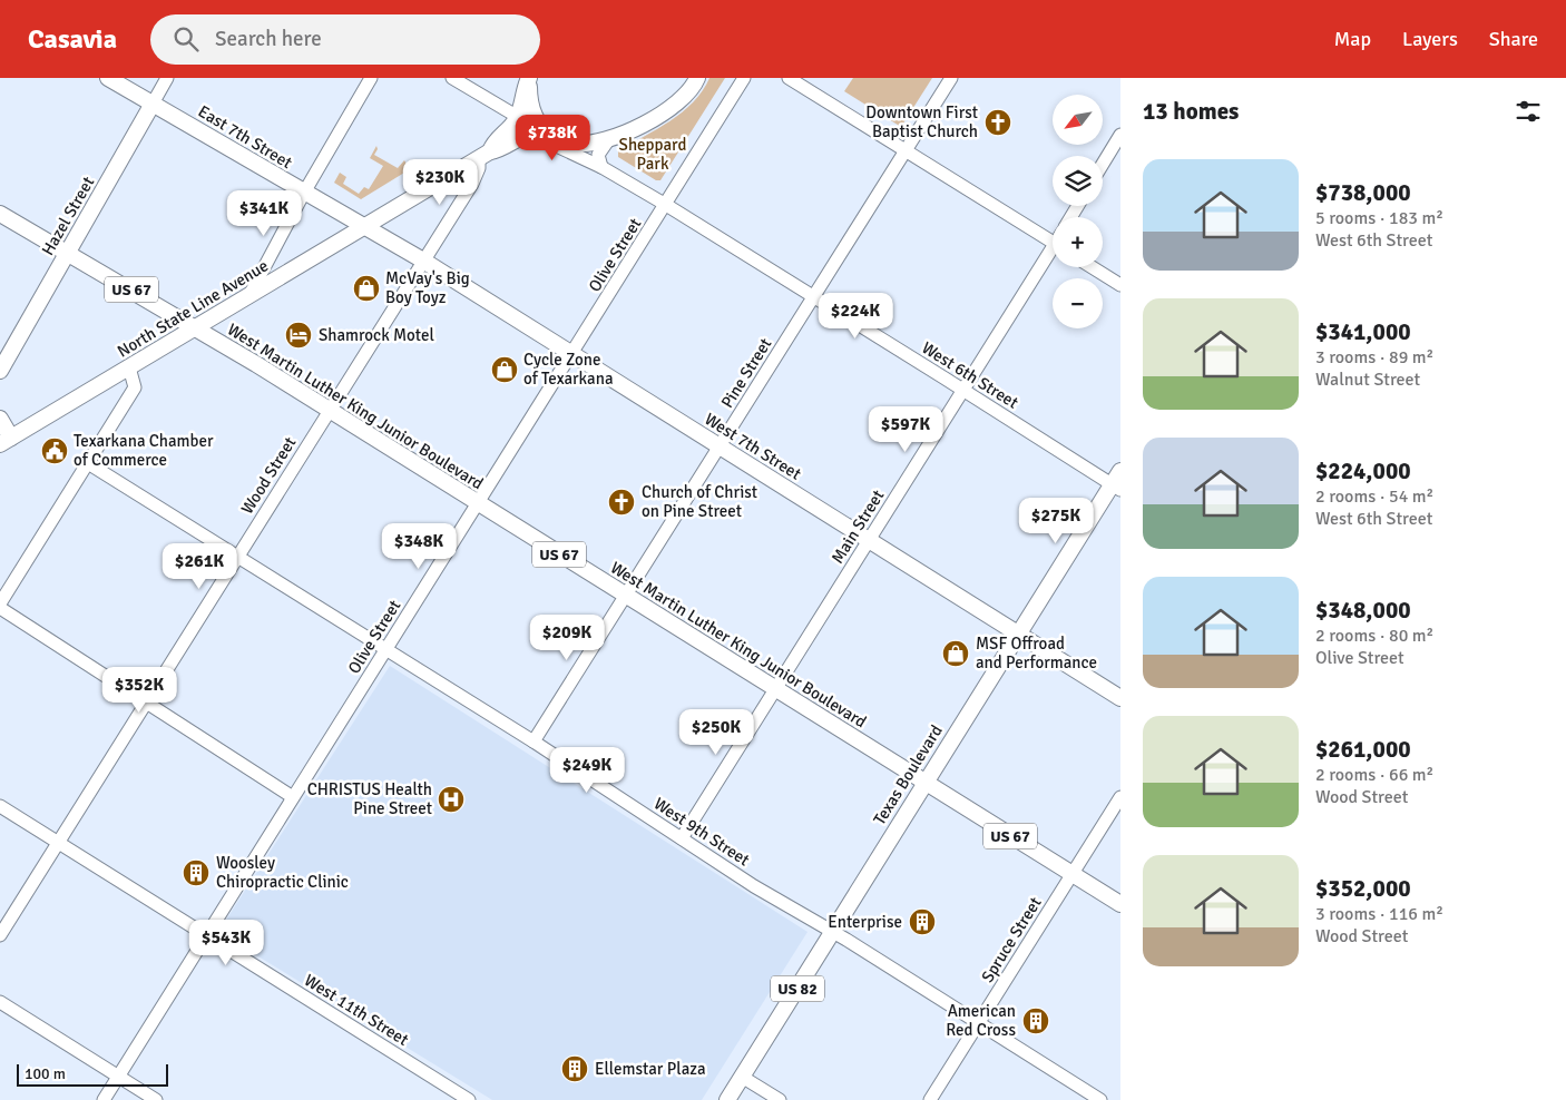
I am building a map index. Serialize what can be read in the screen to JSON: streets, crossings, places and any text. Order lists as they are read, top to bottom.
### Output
{
  "streets": {
    "main road": [
      "East 7th Street",
      "Hazel Street",
      "US 67",
      "North State Line Avenue",
      "West Martin Luther King Junior Boulevard",
      "West 7th Street",
      "Texas Boulevard",
      "US 82"
    ],
    "street": [
      "Olive Street",
      "Pine Street",
      "West 6th Street",
      "Wood Street",
      "Main Street",
      "West 9th Street",
      "Spruce Street",
      "West 11th Street"
    ]
  },
  "crossings": [
    ["East 7th Street", "Hazel Street"],
    ["East 7th Street", "North State Line Avenue"],
    ["East 7th Street", "West 7th Street"],
    ["Hazel Street", "US 67"],
    ["Olive Street", "West 6th Street"],
    ["Olive Street", "West Martin Luther King Junior Boulevard"],
    ["Olive Street", "West 7th Street"],
    ["Olive Street", "West 9th Street"],
    ["Olive Street", "West 11th Street"],
    ["US 67", "North State Line Avenue"],
    ["US 67", "West Martin Luther King Junior Boulevard"],
    ["North State Line Avenue", "West 6th Street"],
    ["North State Line Avenue", "West Martin Luther King Junior Boulevard"],
    ["North State Line Avenue", "West 7th Street"],
    ["North State Line Avenue", "Wood Street"],
    ["Pine Street", "West 6th Street"],
    ["Pine Street", "West Martin Luther King Junior Boulevard"],
    ["Pine Street", "West 7th Street"],
    ["Pine Street", "West 9th Street"],
    ["West 6th Street", "Main Street"],
    ["West 6th Street", "Texas Boulevard"],
    ["West Martin Luther King Junior Boulevard", "Wood Street"],
    ["West Martin Luther King Junior Boulevard", "Main Street"],
    ["West Martin Luther King Junior Boulevard", "Texas Boulevard"],
    ["West Martin Luther King Junior Boulevard", "Spruce Street"],
    ["West 7th Street", "Wood Street"],
    ["West 7th Street", "Main Street"],
    ["West 7th Street", "Texas Boulevard"],
    ["Wood Street", "West 9th Street"],
    ["Wood Street", "West 11th Street"],
    ["Main Street", "West 9th Street"],
    ["Texas Boulevard", "West 9th Street"],
    ["West 9th Street", "Spruce Street"]
  ],
  "parks": ["Sheppard Park"],
  "places": {
    "church": ["Downtown First Baptist Church", "Church of Christ on Pine Street"],
    "shop": ["McVay's Big Boy Toyz", "Cycle Zone of Texarkana", "MSF Offroad and Performance"],
    "hotel": ["Shamrock Motel"],
    "public building": ["Texarkana Chamber of Commerce"],
    "hospital": ["CHRISTUS Health Pine Street"],
    "building": [
      "Woosley Chiropractic Clinic",
      "Enterprise",
      "American Red Cross",
      "Ellemstar Plaza"
    ]
  },
  "scale_bar": "100 m",
  "north": "bottom left",
  "page": {
    "header": "Casavia",
    "search": "Search here",
    "nav": ["Map", "Layers", "Share"],
    "heading": "13 homes",
    "map_buttons": ["+", "−"],
    "price": [
      "$738K",
      "$230K",
      "$341K",
      "$224K",
      "$597K",
      "$275K",
      "$348K",
      "$261K",
      "$209K",
      "$352K",
      "$250K",
      "$249K",
      "$543K"
    ],
    "list": [
      {
        "name": "$738,000",
        "note": "5 rooms · 183 m² · West 6th Street"
      },
      {
        "name": "$341,000",
        "note": "3 rooms · 89 m² · Walnut Street"
      },
      {
        "name": "$224,000",
        "note": "2 rooms · 54 m² · West 6th Street"
      },
      {
        "name": "$348,000",
        "note": "2 rooms · 80 m² · Olive Street"
      },
      {
        "name": "$261,000",
        "note": "2 rooms · 66 m² · Wood Street"
      },
      {
        "name": "$352,000",
        "note": "3 rooms · 116 m² · Wood Street"
      }
    ],
    "scale": "100 m"
  }
}
